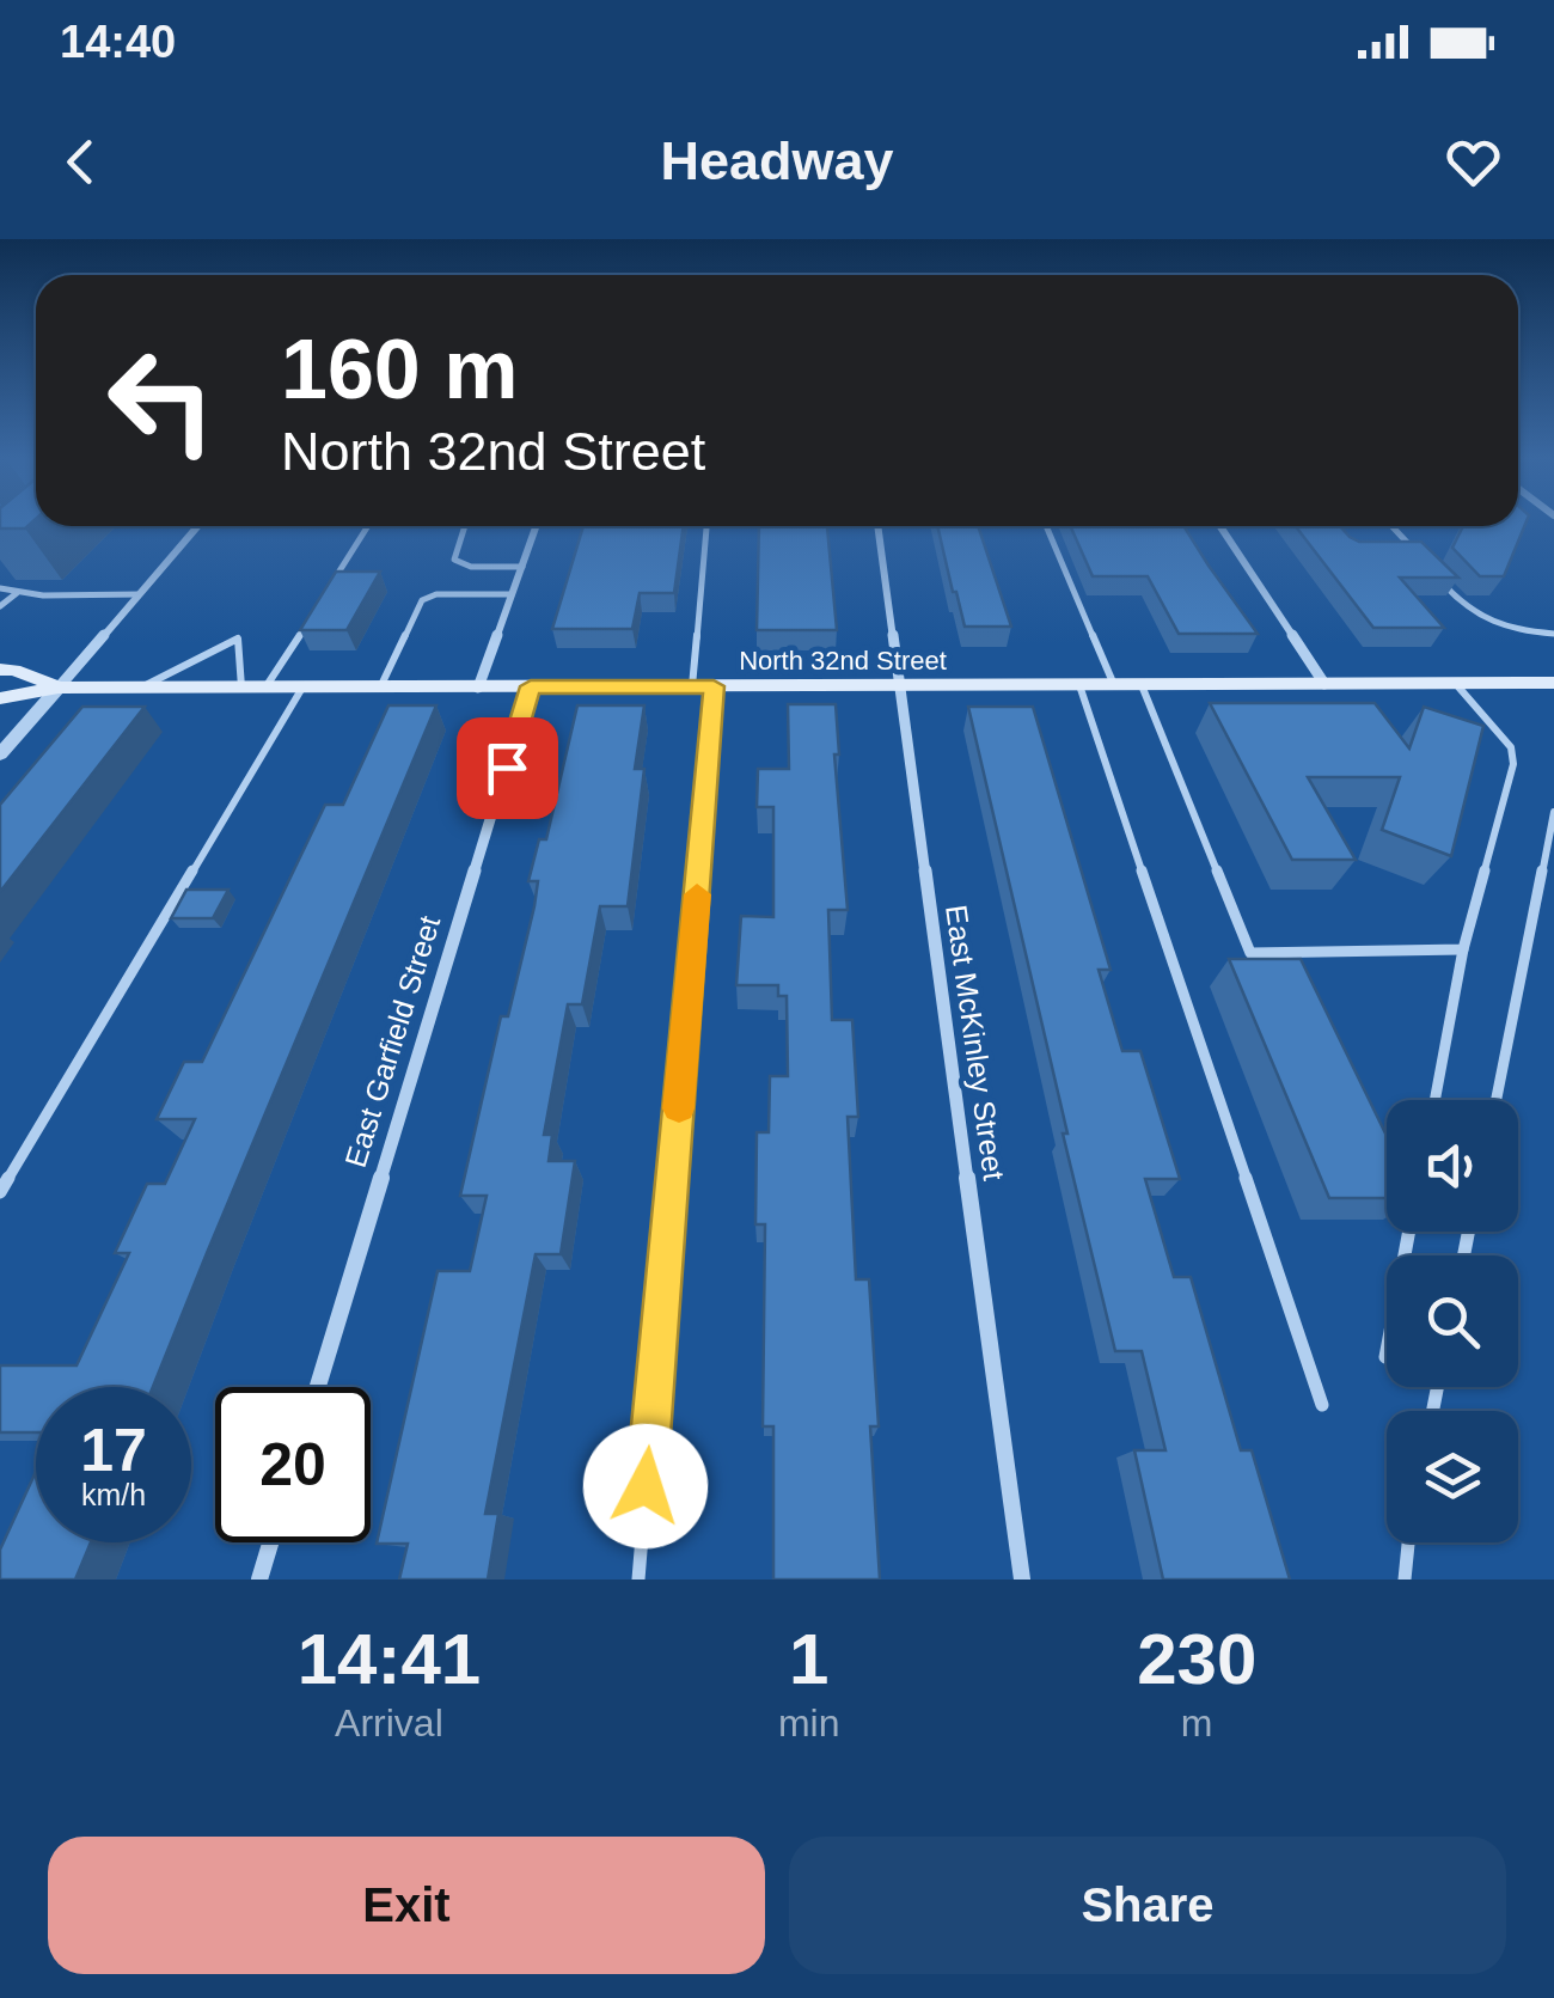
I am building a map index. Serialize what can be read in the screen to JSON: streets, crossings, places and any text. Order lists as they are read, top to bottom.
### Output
{
  "streets": {
    "main road": ["North 32nd Street"],
    "street": ["East Garfield Street", "East McKinley Street"]
  },
  "crossings": [
    ["North 32nd Street", "East Garfield Street"],
    ["North 32nd Street", "East McKinley Street"]
  ],
  "page": {
    "status": "14:40",
    "header": "Headway",
    "turn": ["160 m", "North 32nd Street"],
    "speed": "17 km/h",
    "limit": "20",
    "eta": [
      "14:41",
      "Arrival",
      "1",
      "min",
      "230",
      "m"
    ],
    "buttons": ["Exit", "Share"]
  }
}
